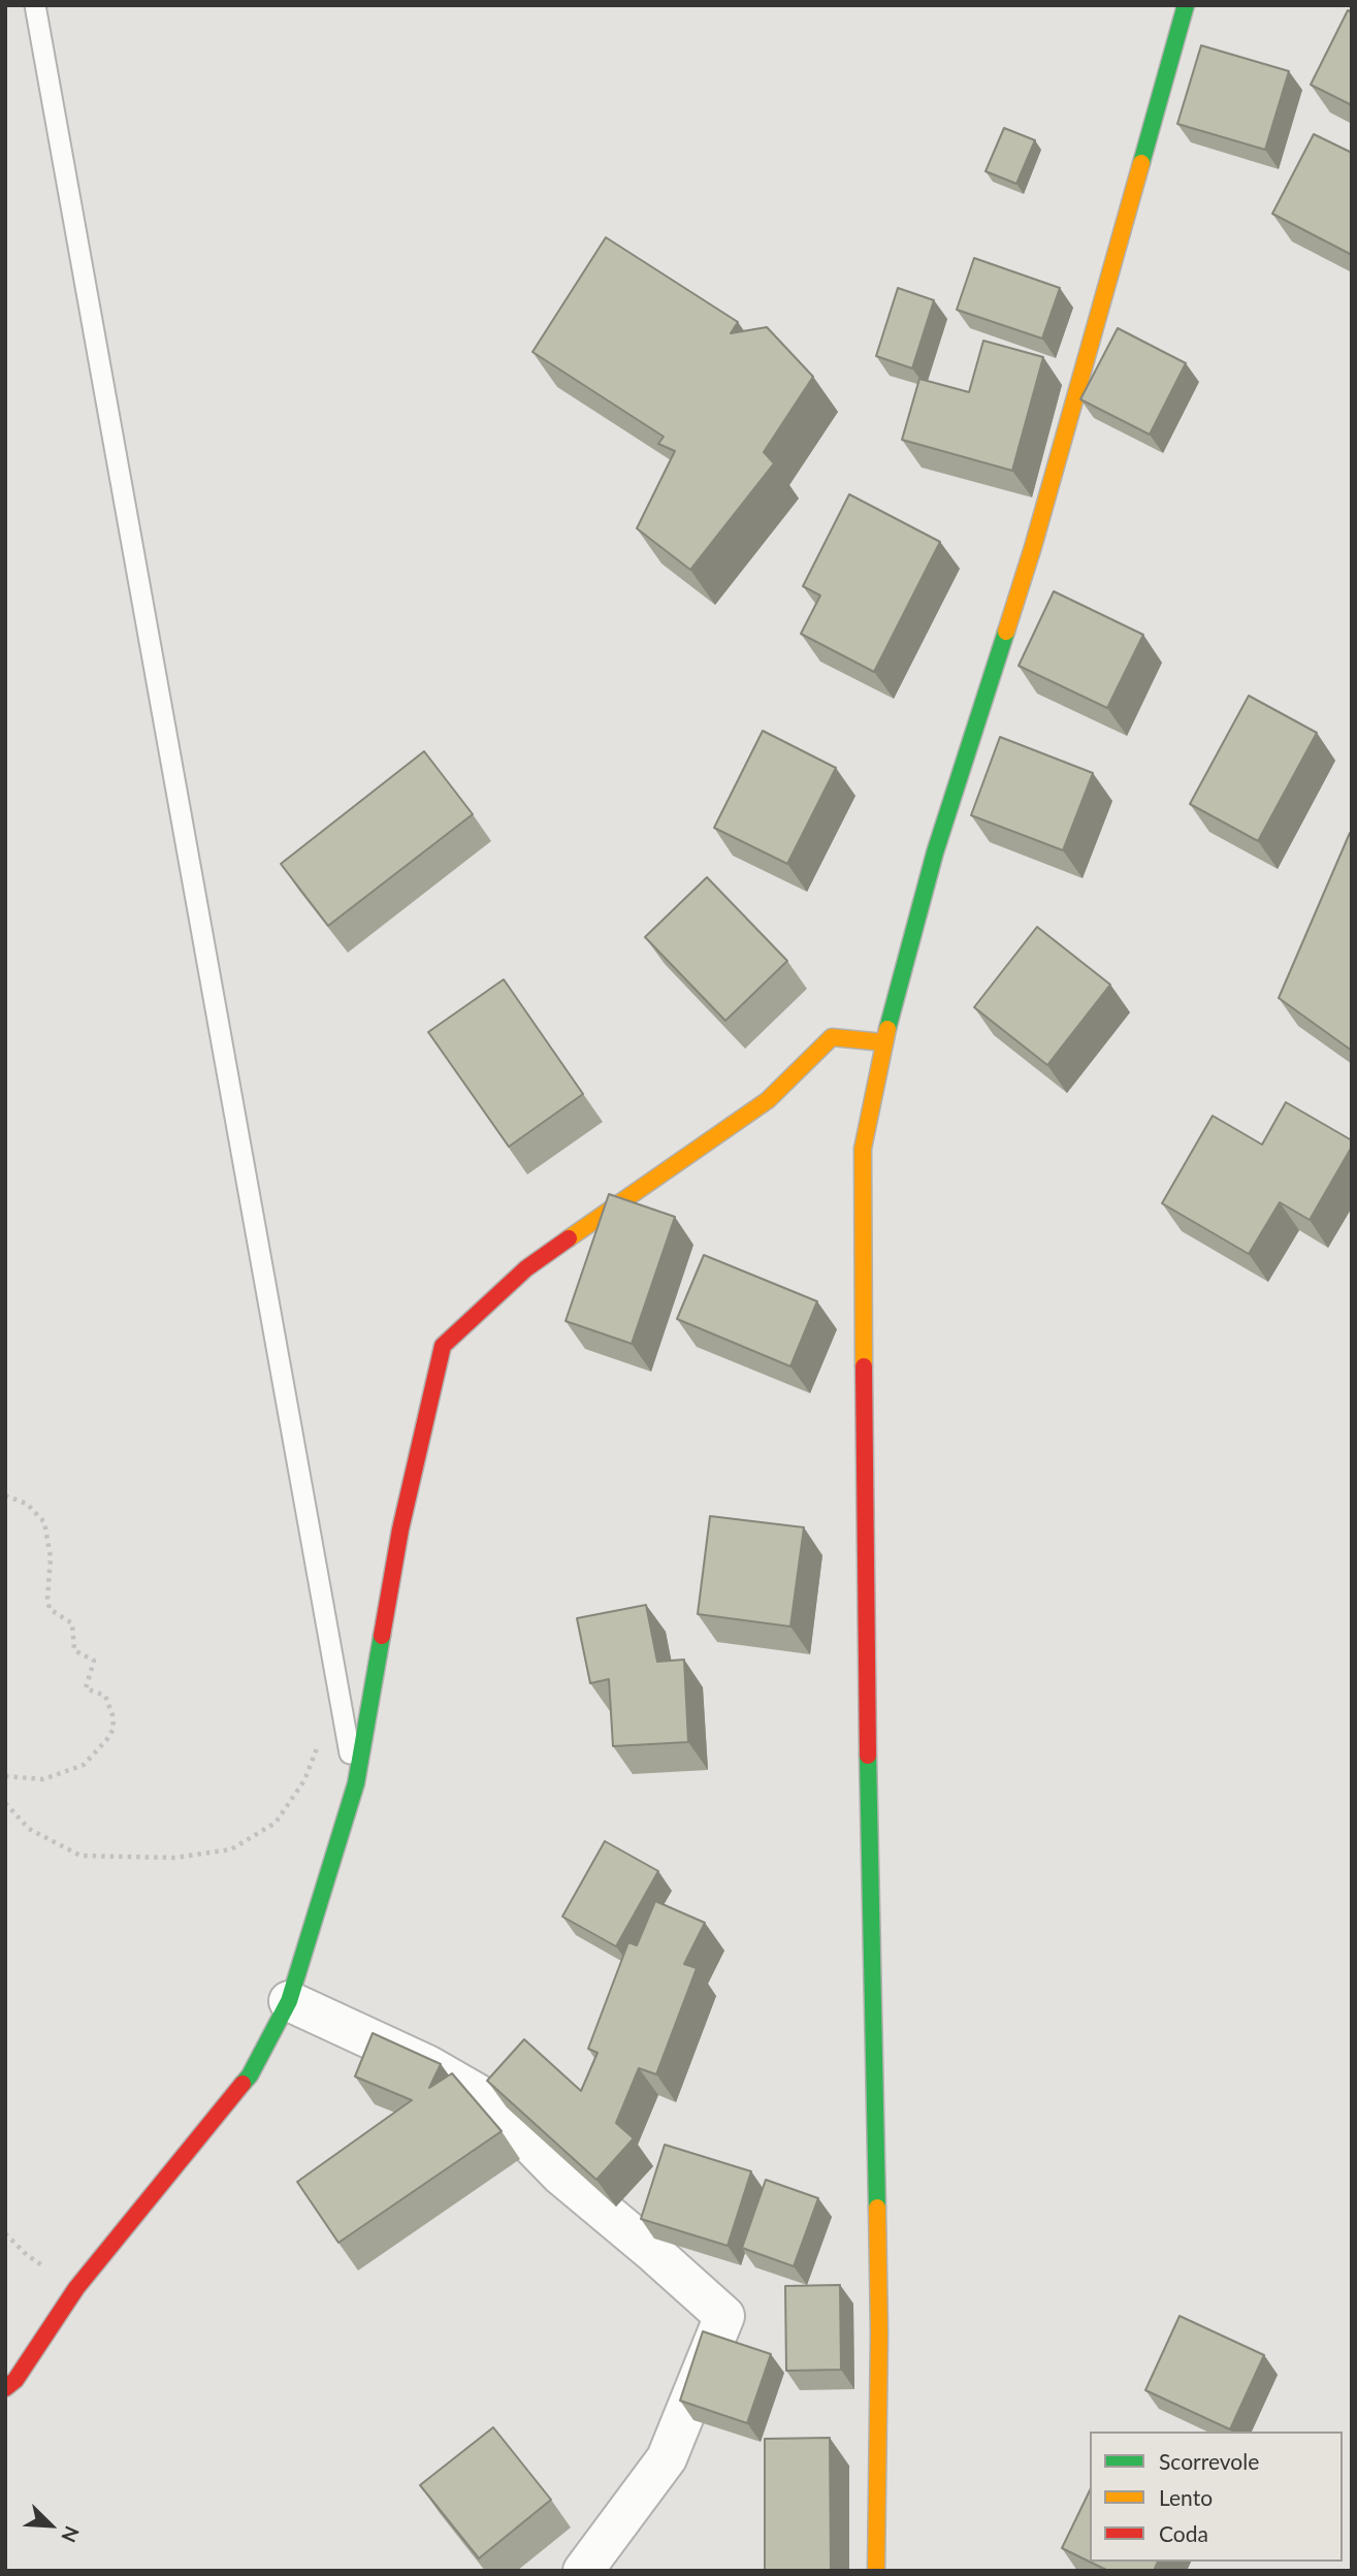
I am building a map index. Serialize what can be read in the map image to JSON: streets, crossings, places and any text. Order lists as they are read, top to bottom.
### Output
{
  "legend": ["Scorrevole", "Lento", "Coda"],
  "north": "bottom right"
}
